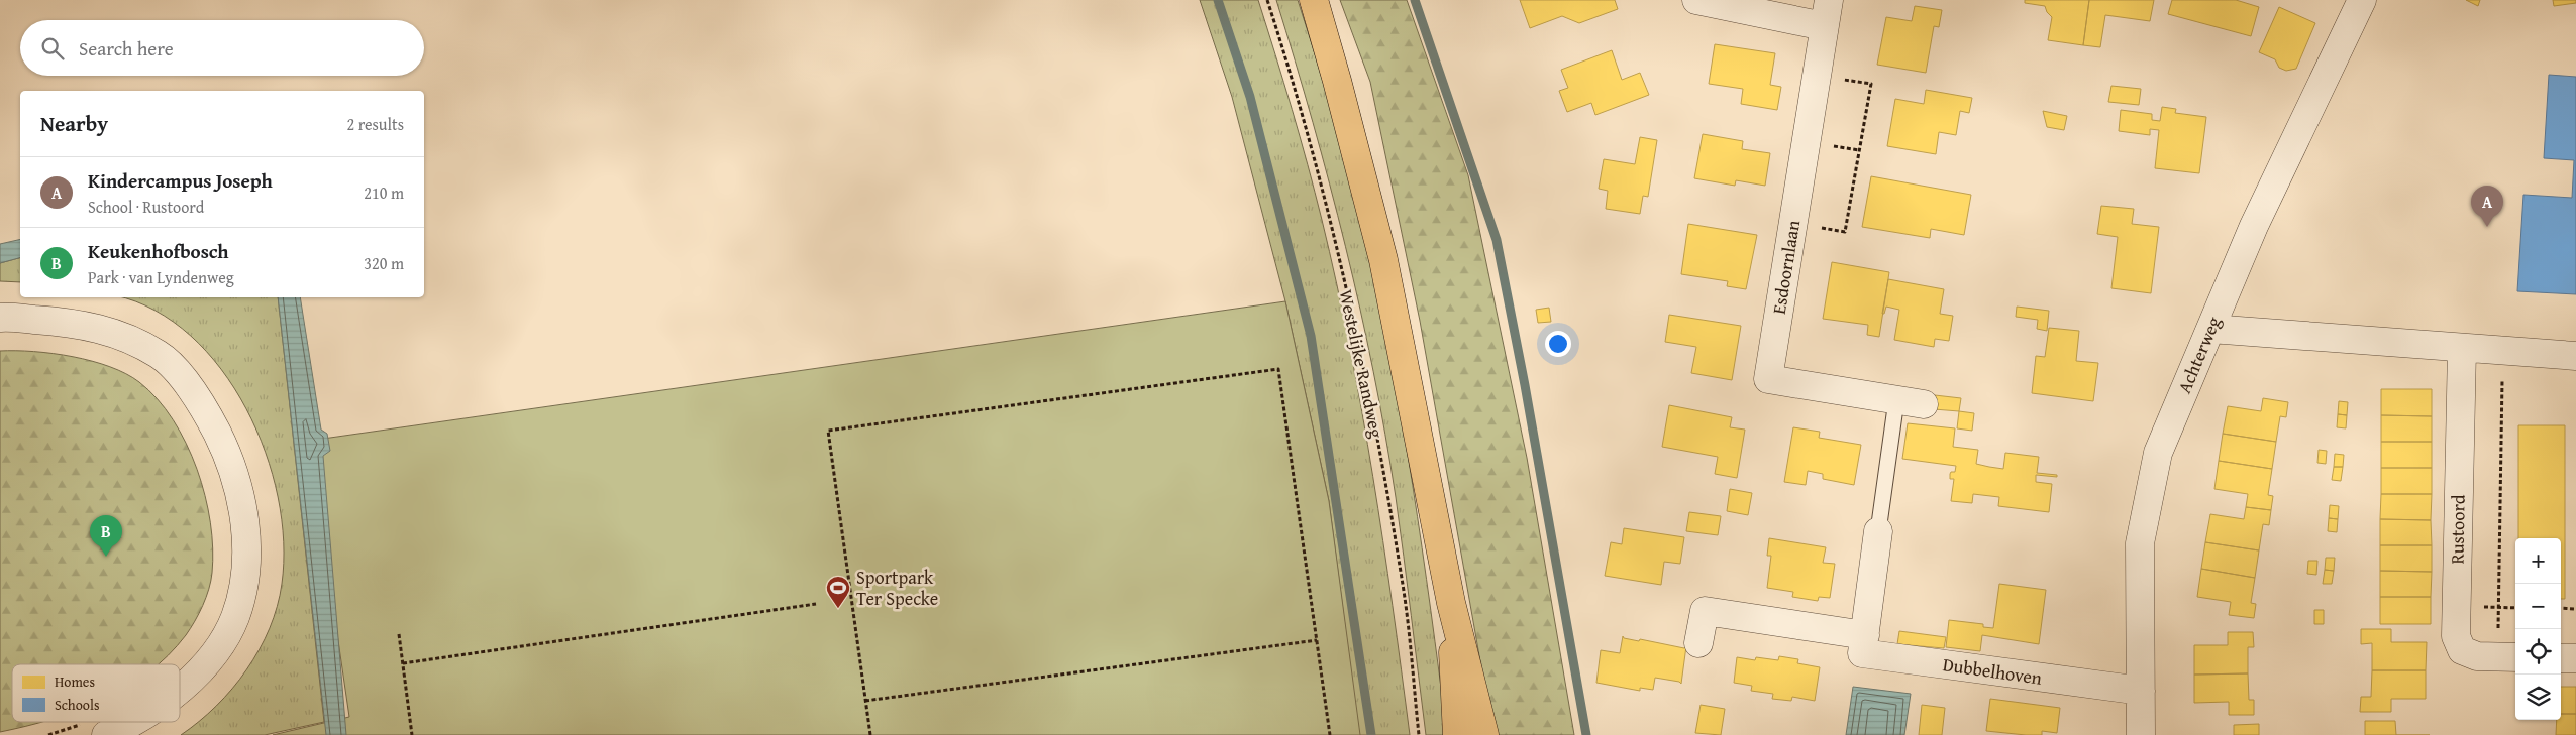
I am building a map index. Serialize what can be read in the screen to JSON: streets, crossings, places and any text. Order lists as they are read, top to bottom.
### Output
{
  "streets": {
    "street": [
      "Esdoornlaan",
      "Achterweg",
      "Rustoord",
      "Dubbelhoven"
    ],
    "path": ["Westelijke Randweg"]
  },
  "crossings": [
    ["Achterweg", "Dubbelhoven"]
  ],
  "places": {
    "sports": ["Sportpark Ter Specke"]
  },
  "legend": ["Homes", "Schools"],
  "page": {
    "search": "Search here",
    "heading": ["Nearby", "2 results"],
    "list": [
      {
        "mark": "A",
        "name": "Kindercampus Joseph",
        "note": "School · Rustoord",
        "value": "210 m"
      },
      {
        "mark": "B",
        "name": "Keukenhofbosch",
        "note": "Park · van Lyndenweg",
        "value": "320 m"
      }
    ],
    "pins": ["A", "B"],
    "map_buttons": ["+", "−"]
  }
}
